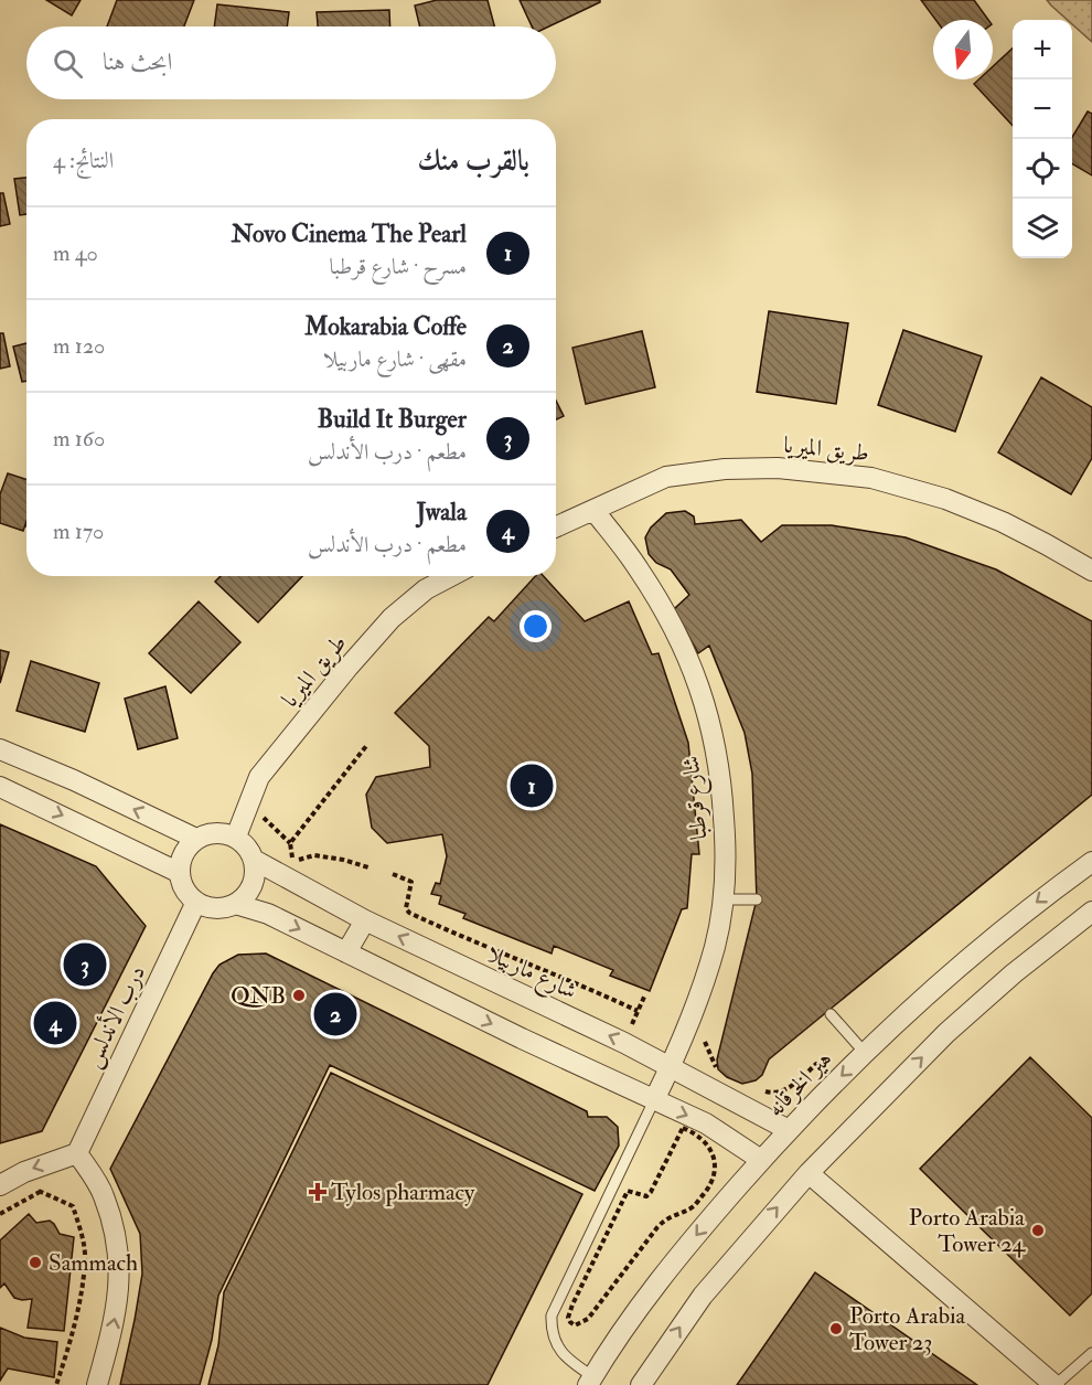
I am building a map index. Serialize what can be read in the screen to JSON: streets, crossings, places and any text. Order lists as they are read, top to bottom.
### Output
{
  "streets": {
    "street": [
      "طريق الميريا",
      "شارع قرطبا",
      "شارع ماربيلا",
      "درب الأندلس",
      "هير الخرقانه"
    ]
  },
  "crossings": [
    ["طريق الميريا", "شارع قرطبا"],
    ["طريق الميريا", "شارع ماربيلا"],
    ["طريق الميريا", "درب الأندلس"],
    ["شارع قرطبا", "شارع ماربيلا"],
    ["شارع ماربيلا", "درب الأندلس"],
    ["شارع ماربيلا", "هير الخرقانه"]
  ],
  "places": {
    "other": [
      "QNB",
      "Porto Arabia Tower 24",
      "Sammach",
      "Porto Arabia Tower 23"
    ],
    "health": ["Tylos pharmacy"]
  },
  "north": "bottom",
  "page": {
    "map_buttons": ["+", "−"],
    "search": "ابحث هنا",
    "heading": ["بالقرب منك", "النتائج: 4"],
    "list": [
      {
        "mark": "1",
        "name": "Novo Cinema The Pearl",
        "note": "مسرح · شارع قرطبا",
        "value": "40 m"
      },
      {
        "mark": "2",
        "name": "Mokarabia Coffe",
        "note": "مقهى · شارع ماربيلا",
        "value": "120 m"
      },
      {
        "mark": "3",
        "name": "Build It Burger",
        "note": "مطعم · درب الأندلس",
        "value": "160 m"
      },
      {
        "mark": "4",
        "name": "Jwala",
        "note": "مطعم · درب الأندلس",
        "value": "170 m"
      }
    ],
    "pins": [
      "1",
      "3",
      "2",
      "4"
    ]
  }
}
